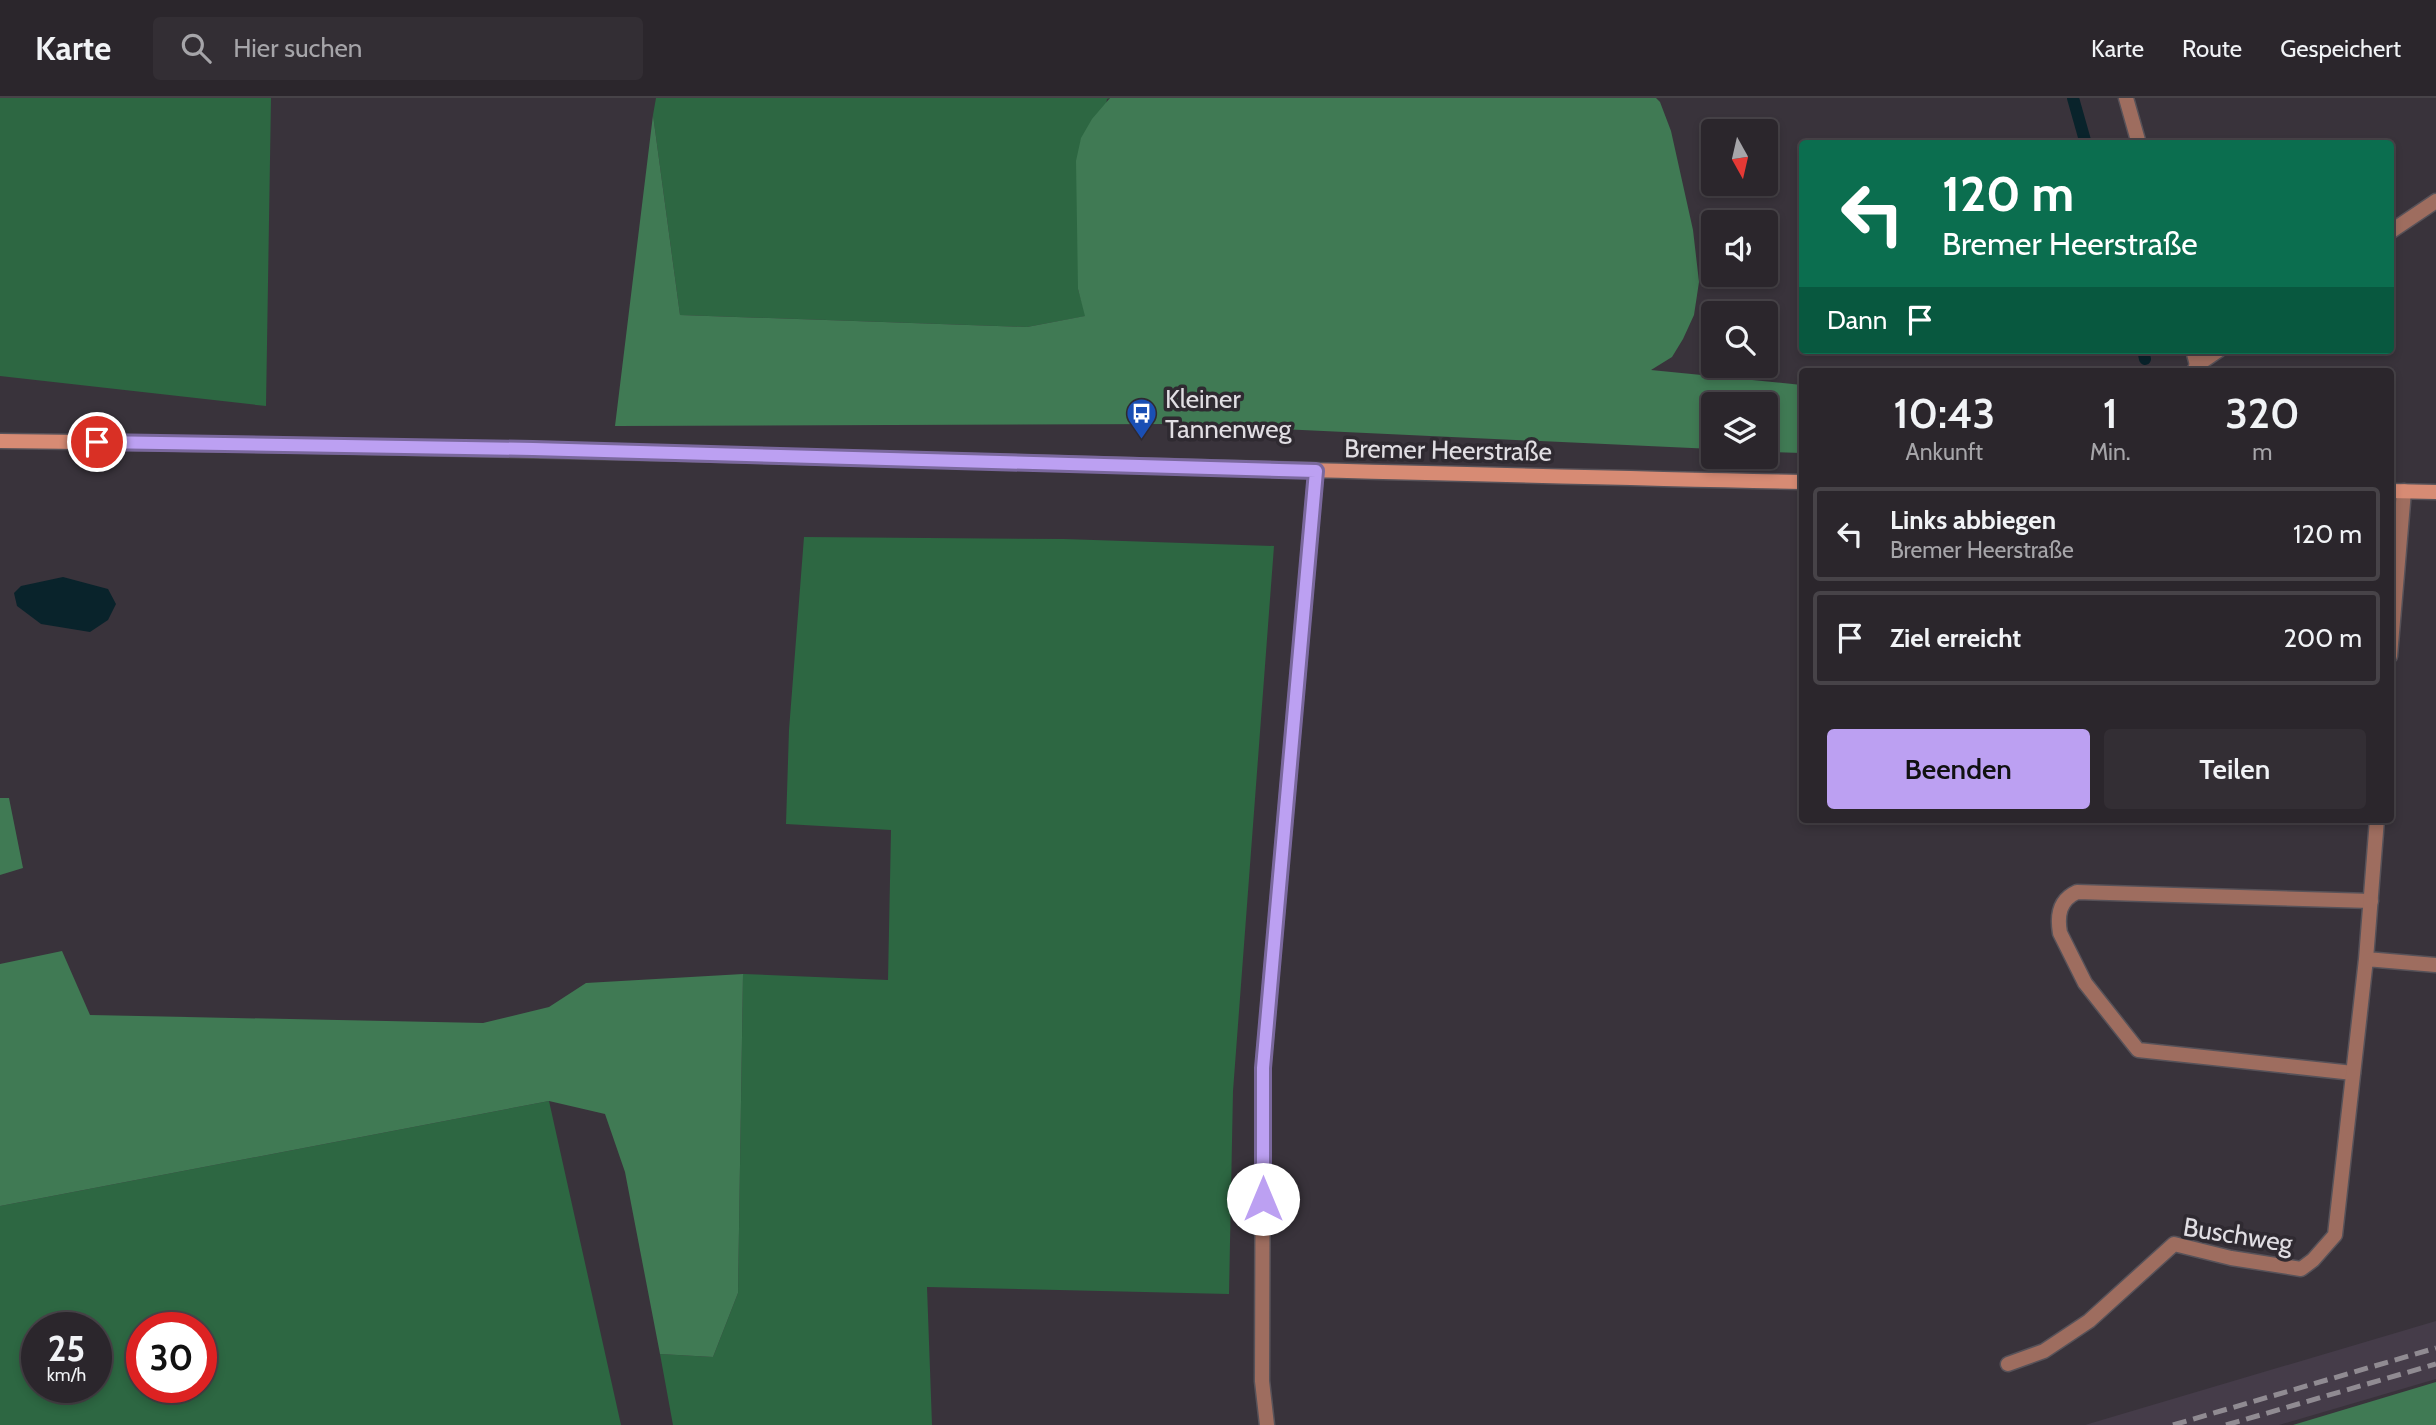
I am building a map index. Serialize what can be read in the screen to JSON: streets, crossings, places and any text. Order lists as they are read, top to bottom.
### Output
{
  "streets": {
    "main road": ["Bremer Heerstraße"],
    "street": ["Buschweg"]
  },
  "places": {
    "bus stop": ["Kleiner Tannenweg"]
  },
  "north": "bottom",
  "page": {
    "header": "Karte",
    "search": "Hier suchen",
    "nav": ["Karte", "Route", "Gespeichert"],
    "turn": ["120 m", "Bremer Heerstraße"],
    "then": "Dann",
    "eta": [
      "10:43",
      "Ankunft",
      "1",
      "Min.",
      "320",
      "m"
    ],
    "list": [
      {
        "name": "Links abbiegen",
        "note": "Bremer Heerstraße",
        "value": "120 m"
      },
      {
        "name": "Ziel erreicht",
        "value": "200 m"
      }
    ],
    "buttons": ["Beenden", "Teilen"],
    "speed": "25 km/h",
    "limit": "30"
  }
}
